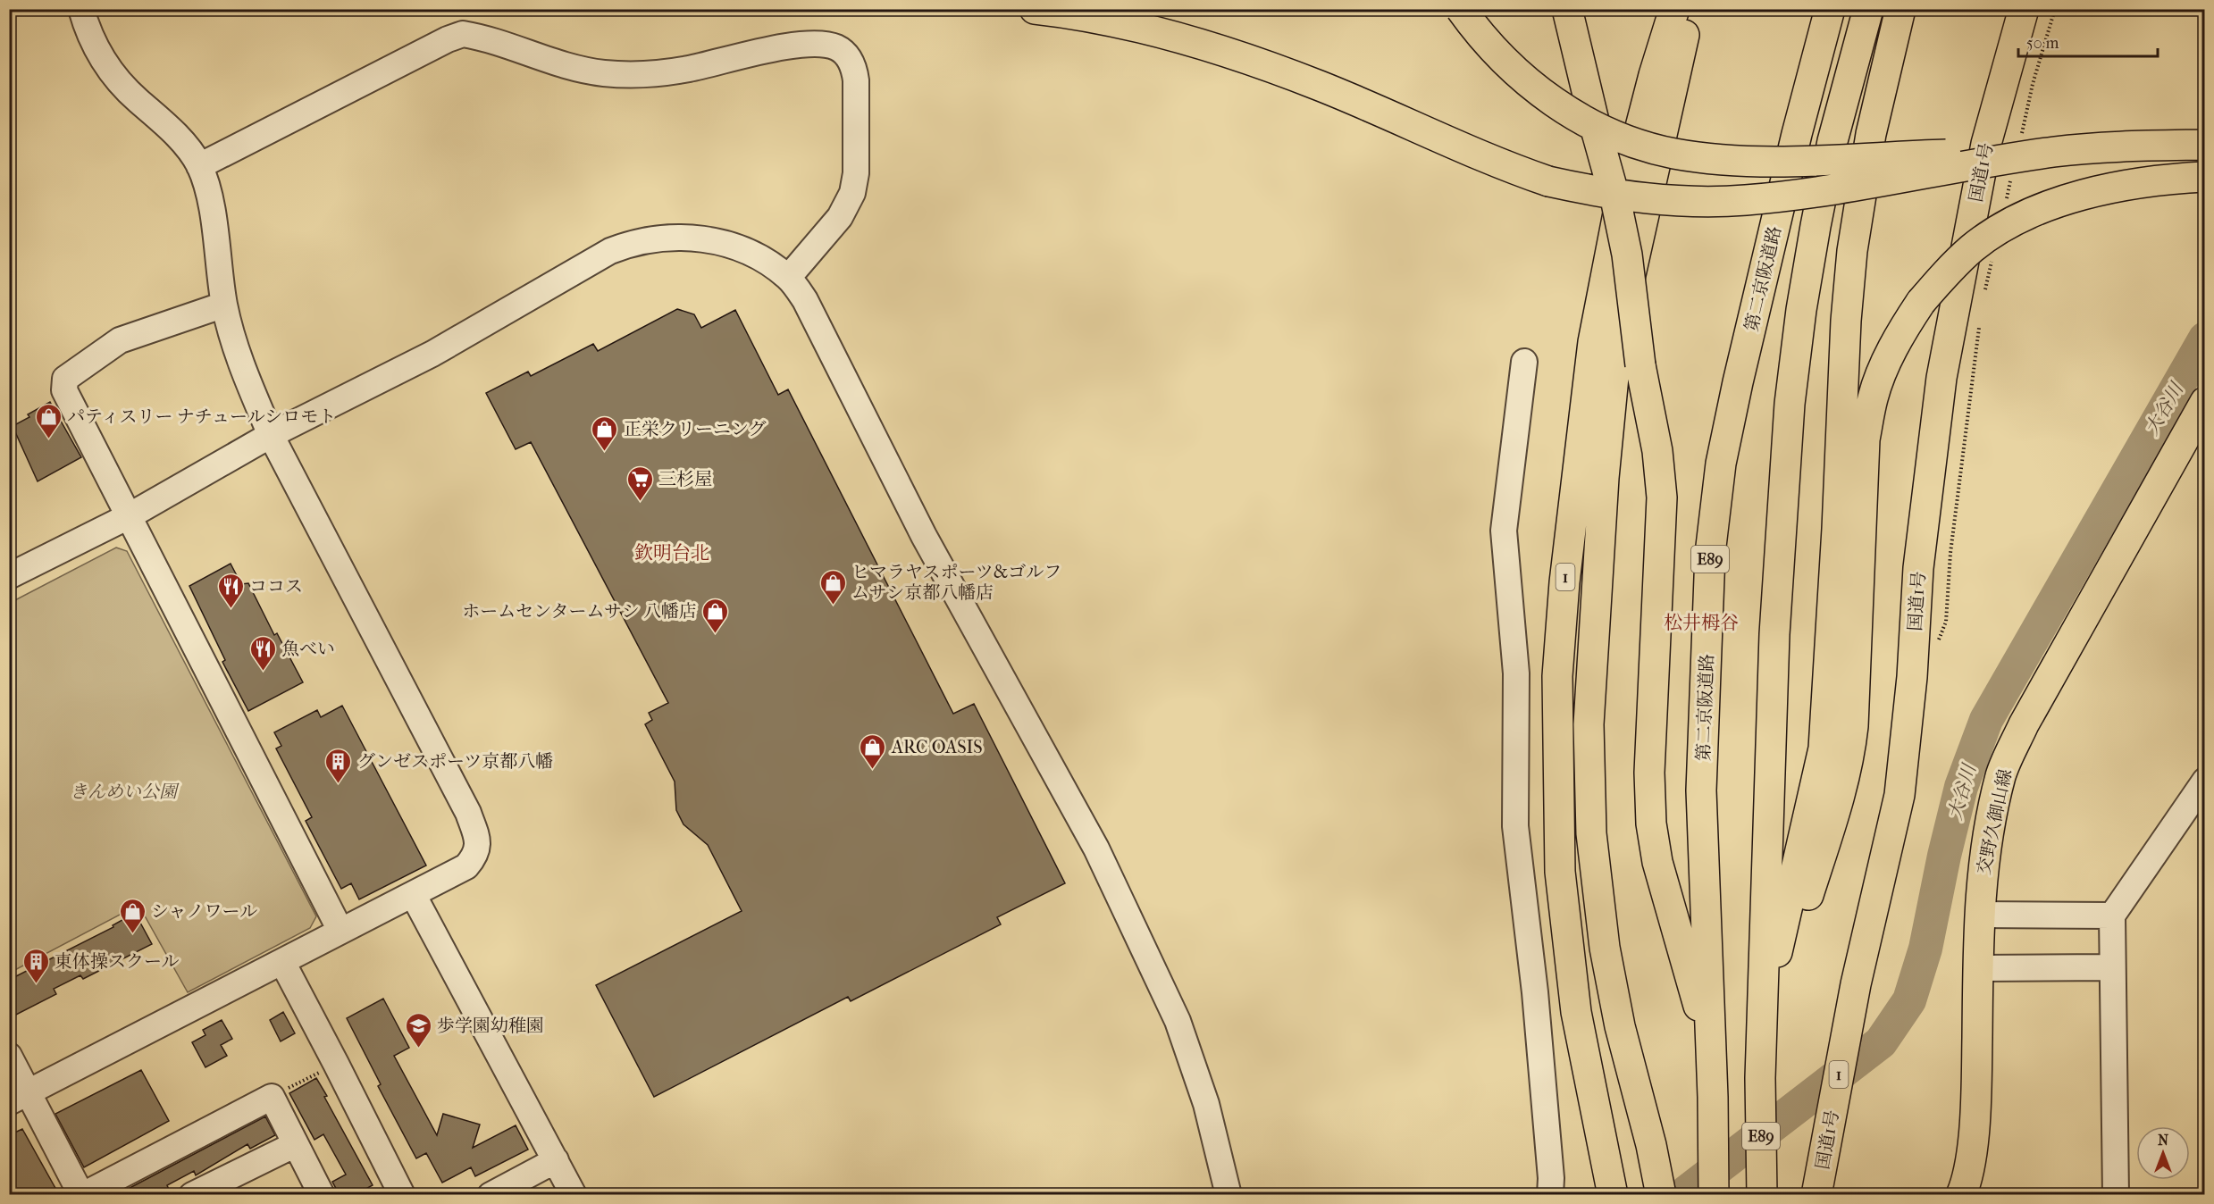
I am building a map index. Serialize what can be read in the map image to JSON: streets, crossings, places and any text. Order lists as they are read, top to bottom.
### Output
{
  "streets": {
    "main road": [
      "国道1号",
      "第二京阪道路",
      "E89",
      "1",
      "交野久御山線"
    ]
  },
  "districts": ["欽明台北", "松井栂谷"],
  "water": ["大谷川"],
  "parks": ["きんめい公園"],
  "places": {
    "shop": [
      "パティスリー ナチュールシロモト",
      "正栄クリーニング",
      "ヒマラヤスポーツ&ゴルフ ムサシ京都八幡店",
      "ホームセンタームサシ 八幡店",
      "ARC OASIS",
      "シャノワール"
    ],
    "supermarket": ["三杉屋"],
    "restaurant": ["ココス", "魚べい"],
    "building": ["グンゼスポーツ京都八幡", "東体操スクール"],
    "school or university": ["歩学園幼稚園"]
  },
  "scale_bar": "50 m",
  "north": "top"
}
